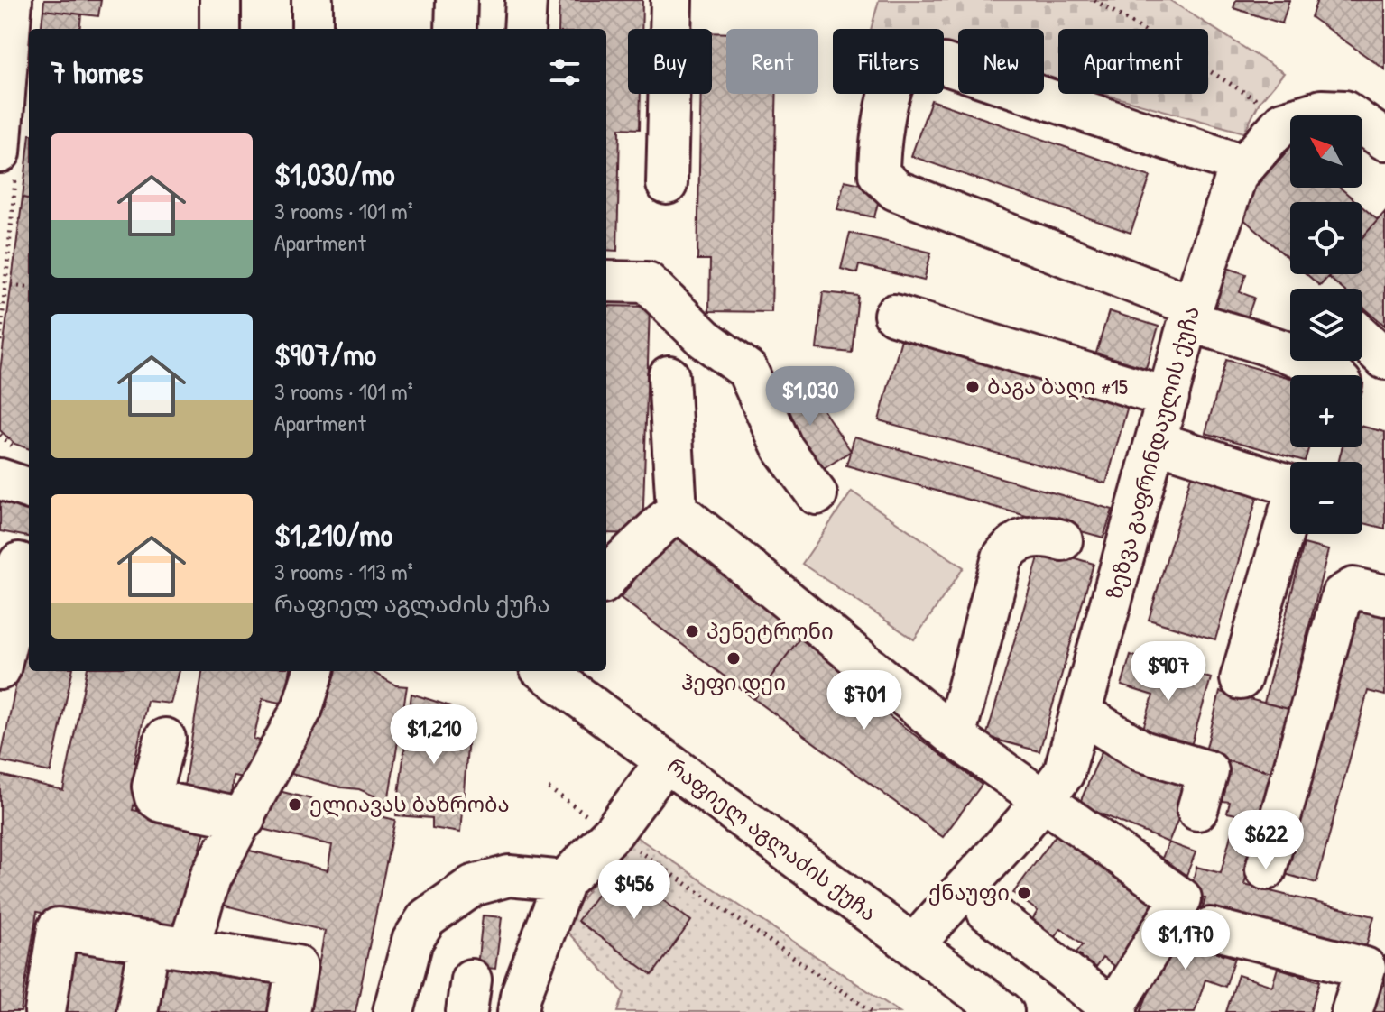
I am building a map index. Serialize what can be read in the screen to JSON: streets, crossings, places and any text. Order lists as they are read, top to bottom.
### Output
{
  "streets": {
    "street": ["ზეზვა გაფრინდაულის ქუჩა", "რაფიელ აგლაძის ქუჩა"]
  },
  "crossings": [
    ["ზეზვა გაფრინდაულის ქუჩა", "რაფიელ აგლაძის ქუჩა"]
  ],
  "places": [
    "ბაგა ბაღი #15",
    "პენეტრონი",
    "ჰეფი დეი",
    "ელიავას ბაზრობა",
    "ქნაუფი"
  ],
  "north": "top left",
  "page": {
    "chip": [
      "Buy",
      "Rent",
      "Filters",
      "New",
      "Apartment"
    ],
    "heading": "7 homes",
    "map_buttons": ["+", "−"],
    "list": [
      {
        "name": "$1,030/mo",
        "note": "3 rooms · 101 m² · Apartment"
      },
      {
        "name": "$907/mo",
        "note": "3 rooms · 101 m² · Apartment"
      },
      {
        "name": "$1,210/mo",
        "note": "3 rooms · 113 m² · რაფიელ აგლაძის ქუჩა"
      }
    ],
    "price": [
      "$1,030",
      "$907",
      "$701",
      "$1,210",
      "$622",
      "$456",
      "$1,170"
    ]
  }
}
